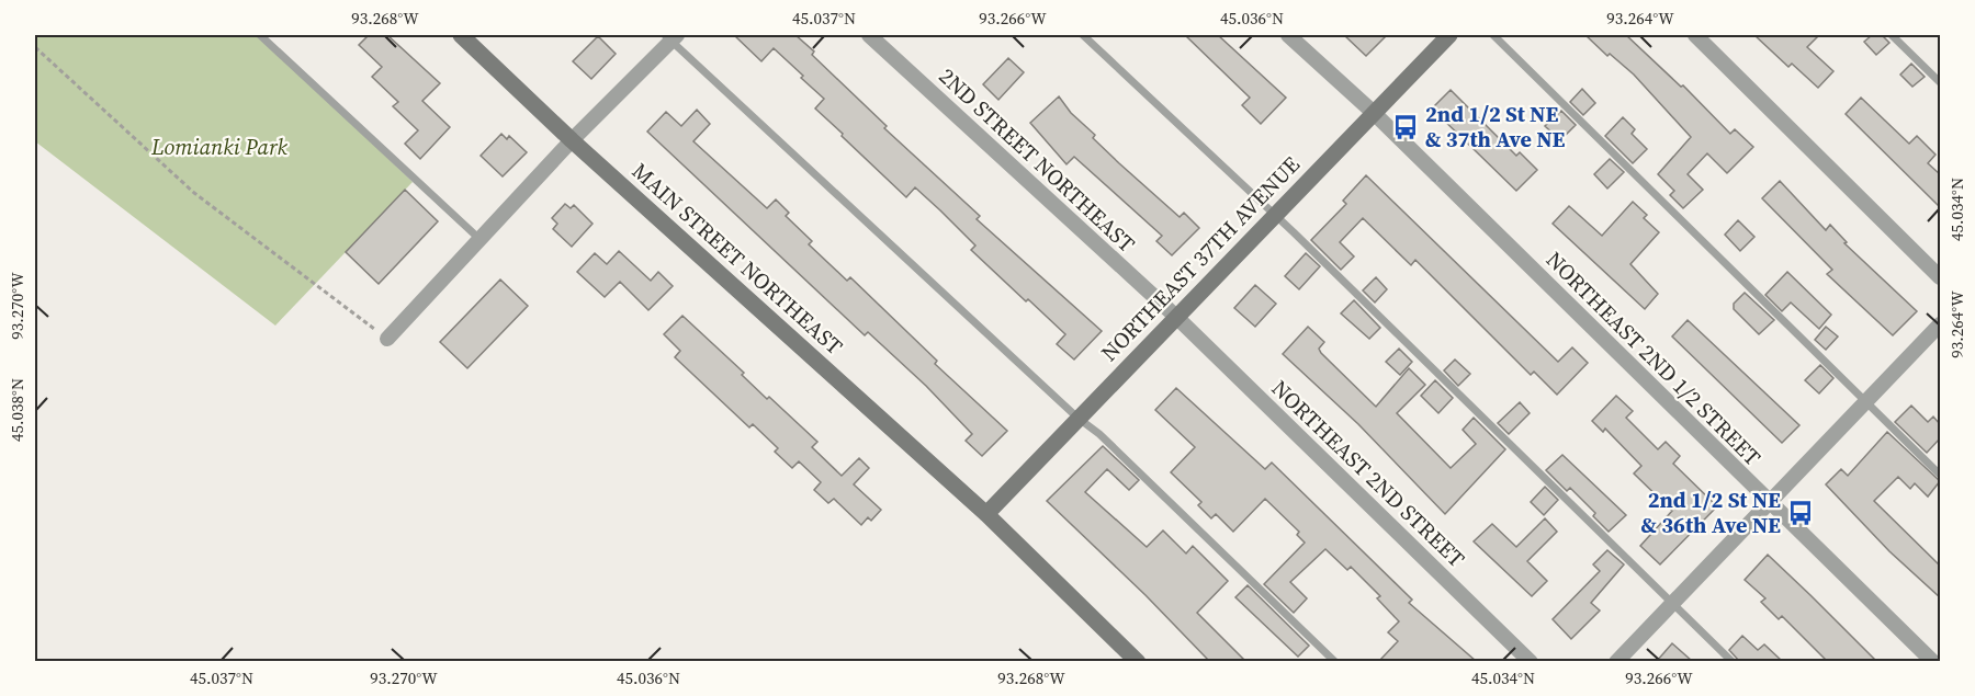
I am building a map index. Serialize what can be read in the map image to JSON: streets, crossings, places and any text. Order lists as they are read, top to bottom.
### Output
{
  "streets": {
    "street": [
      "2ND STREET NORTHEAST",
      "MAIN STREET NORTHEAST",
      "NORTHEAST 37TH AVENUE",
      "NORTHEAST 2ND 1/2 STREET",
      "NORTHEAST 2ND STREET"
    ]
  },
  "crossings": [
    ["2ND STREET NORTHEAST", "NORTHEAST 37TH AVENUE"],
    ["2ND STREET NORTHEAST", "NORTHEAST 2ND STREET"],
    ["MAIN STREET NORTHEAST", "NORTHEAST 37TH AVENUE"],
    ["NORTHEAST 37TH AVENUE", "NORTHEAST 2ND 1/2 STREET"],
    ["NORTHEAST 37TH AVENUE", "NORTHEAST 2ND STREET"]
  ],
  "parks": ["Lomianki Park"],
  "places": {
    "bus stop": ["2nd 1/2 St NE & 37th Ave NE", "2nd 1/2 St NE & 36th Ave NE"]
  },
  "coordinates": [
    "93.268°W",
    "45.037°N",
    "93.266°W",
    "45.036°N",
    "93.264°W",
    "45.034°N",
    "93.270°W",
    "45.038°N"
  ]
}
